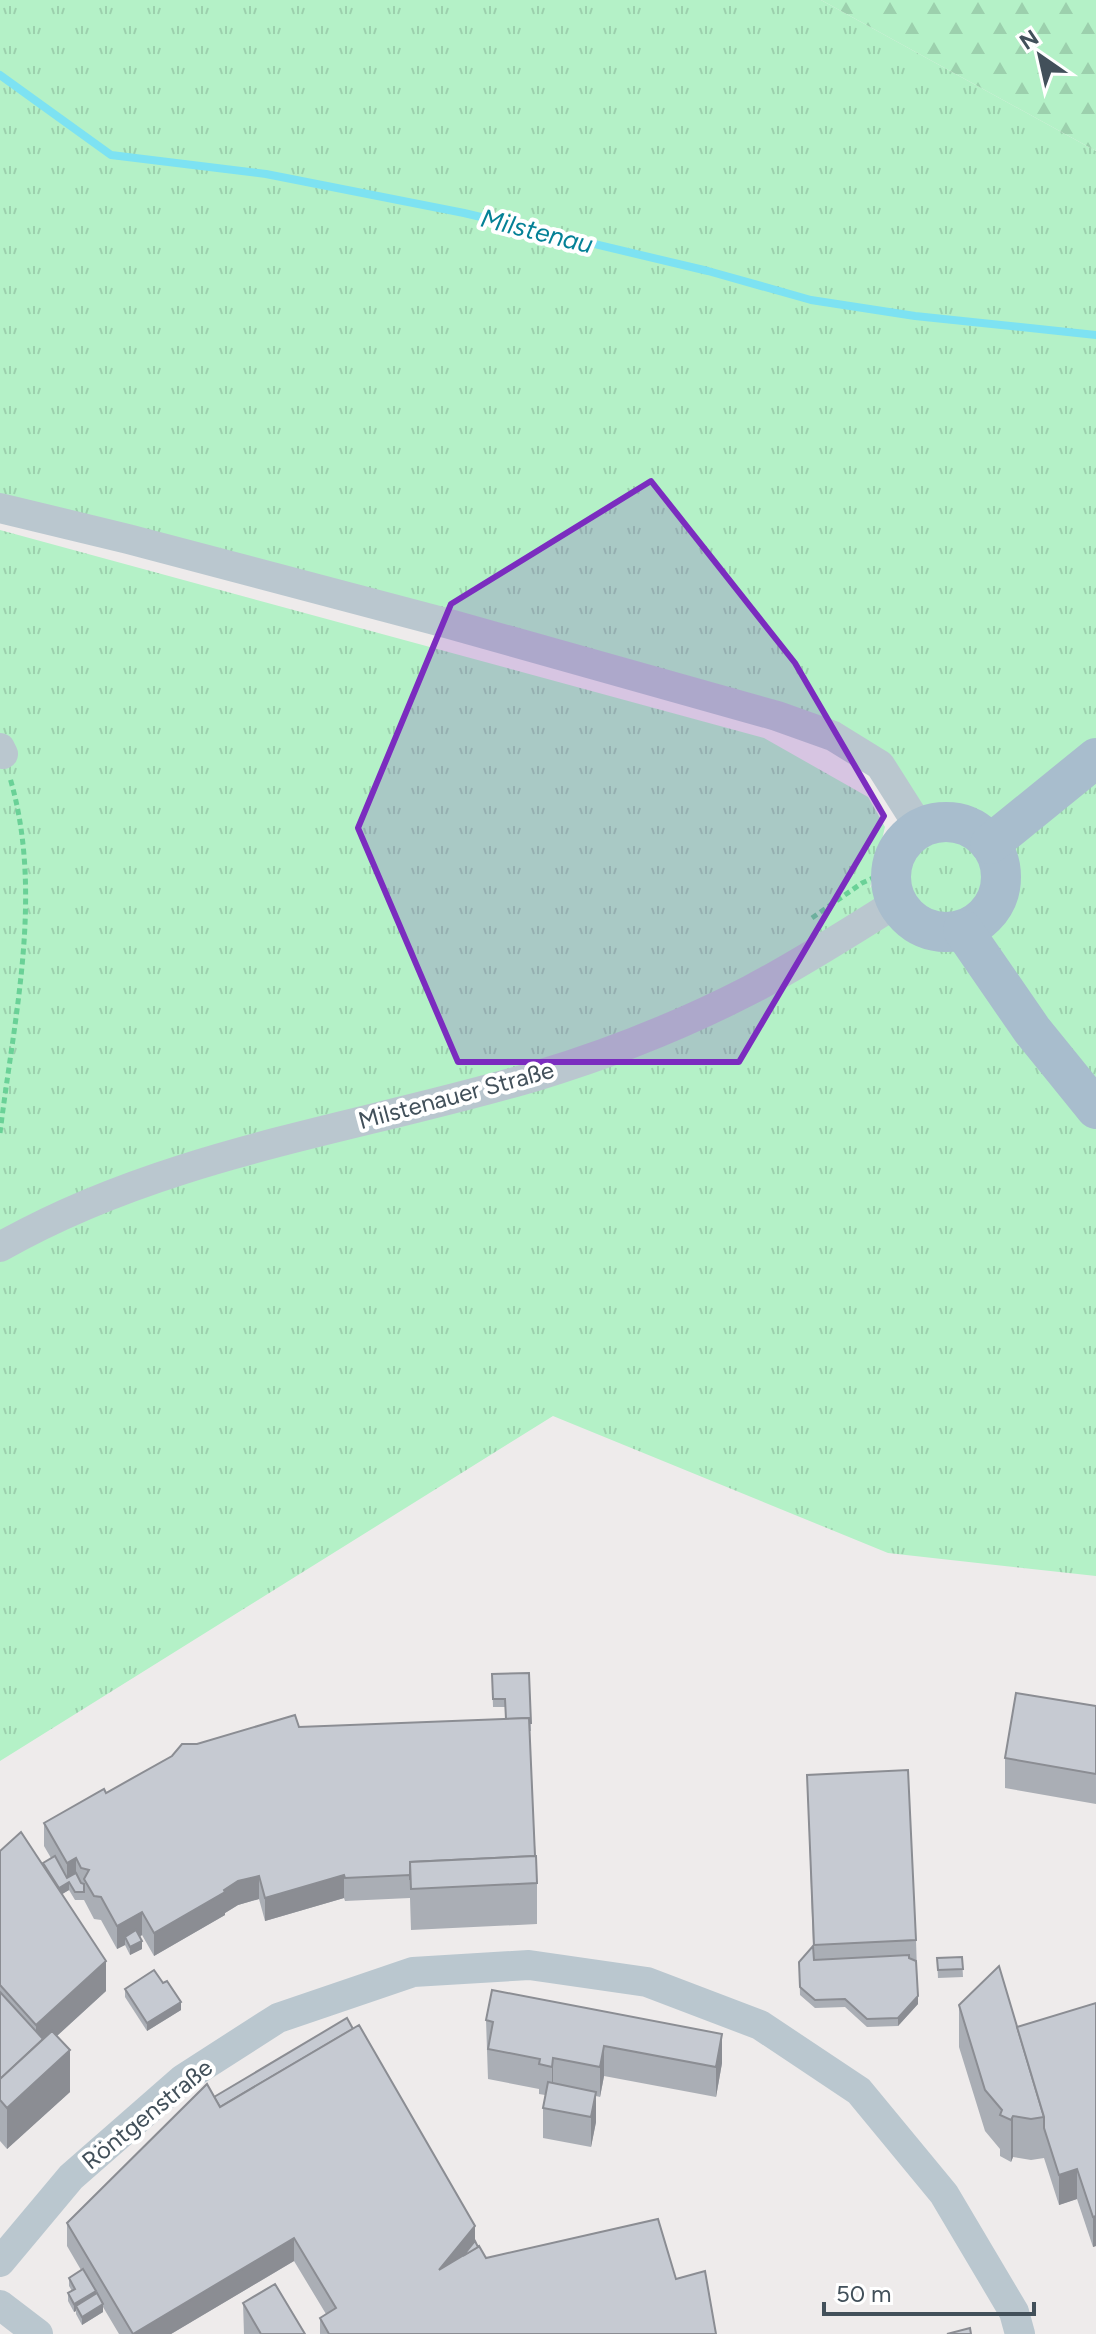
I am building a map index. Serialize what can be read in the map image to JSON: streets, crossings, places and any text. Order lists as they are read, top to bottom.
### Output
{
  "streets": {
    "street": ["Milstenauer Straße", "Röntgenstraße"]
  },
  "water": ["Milstenau"],
  "scale_bar": "50 m",
  "north": "top left"
}
